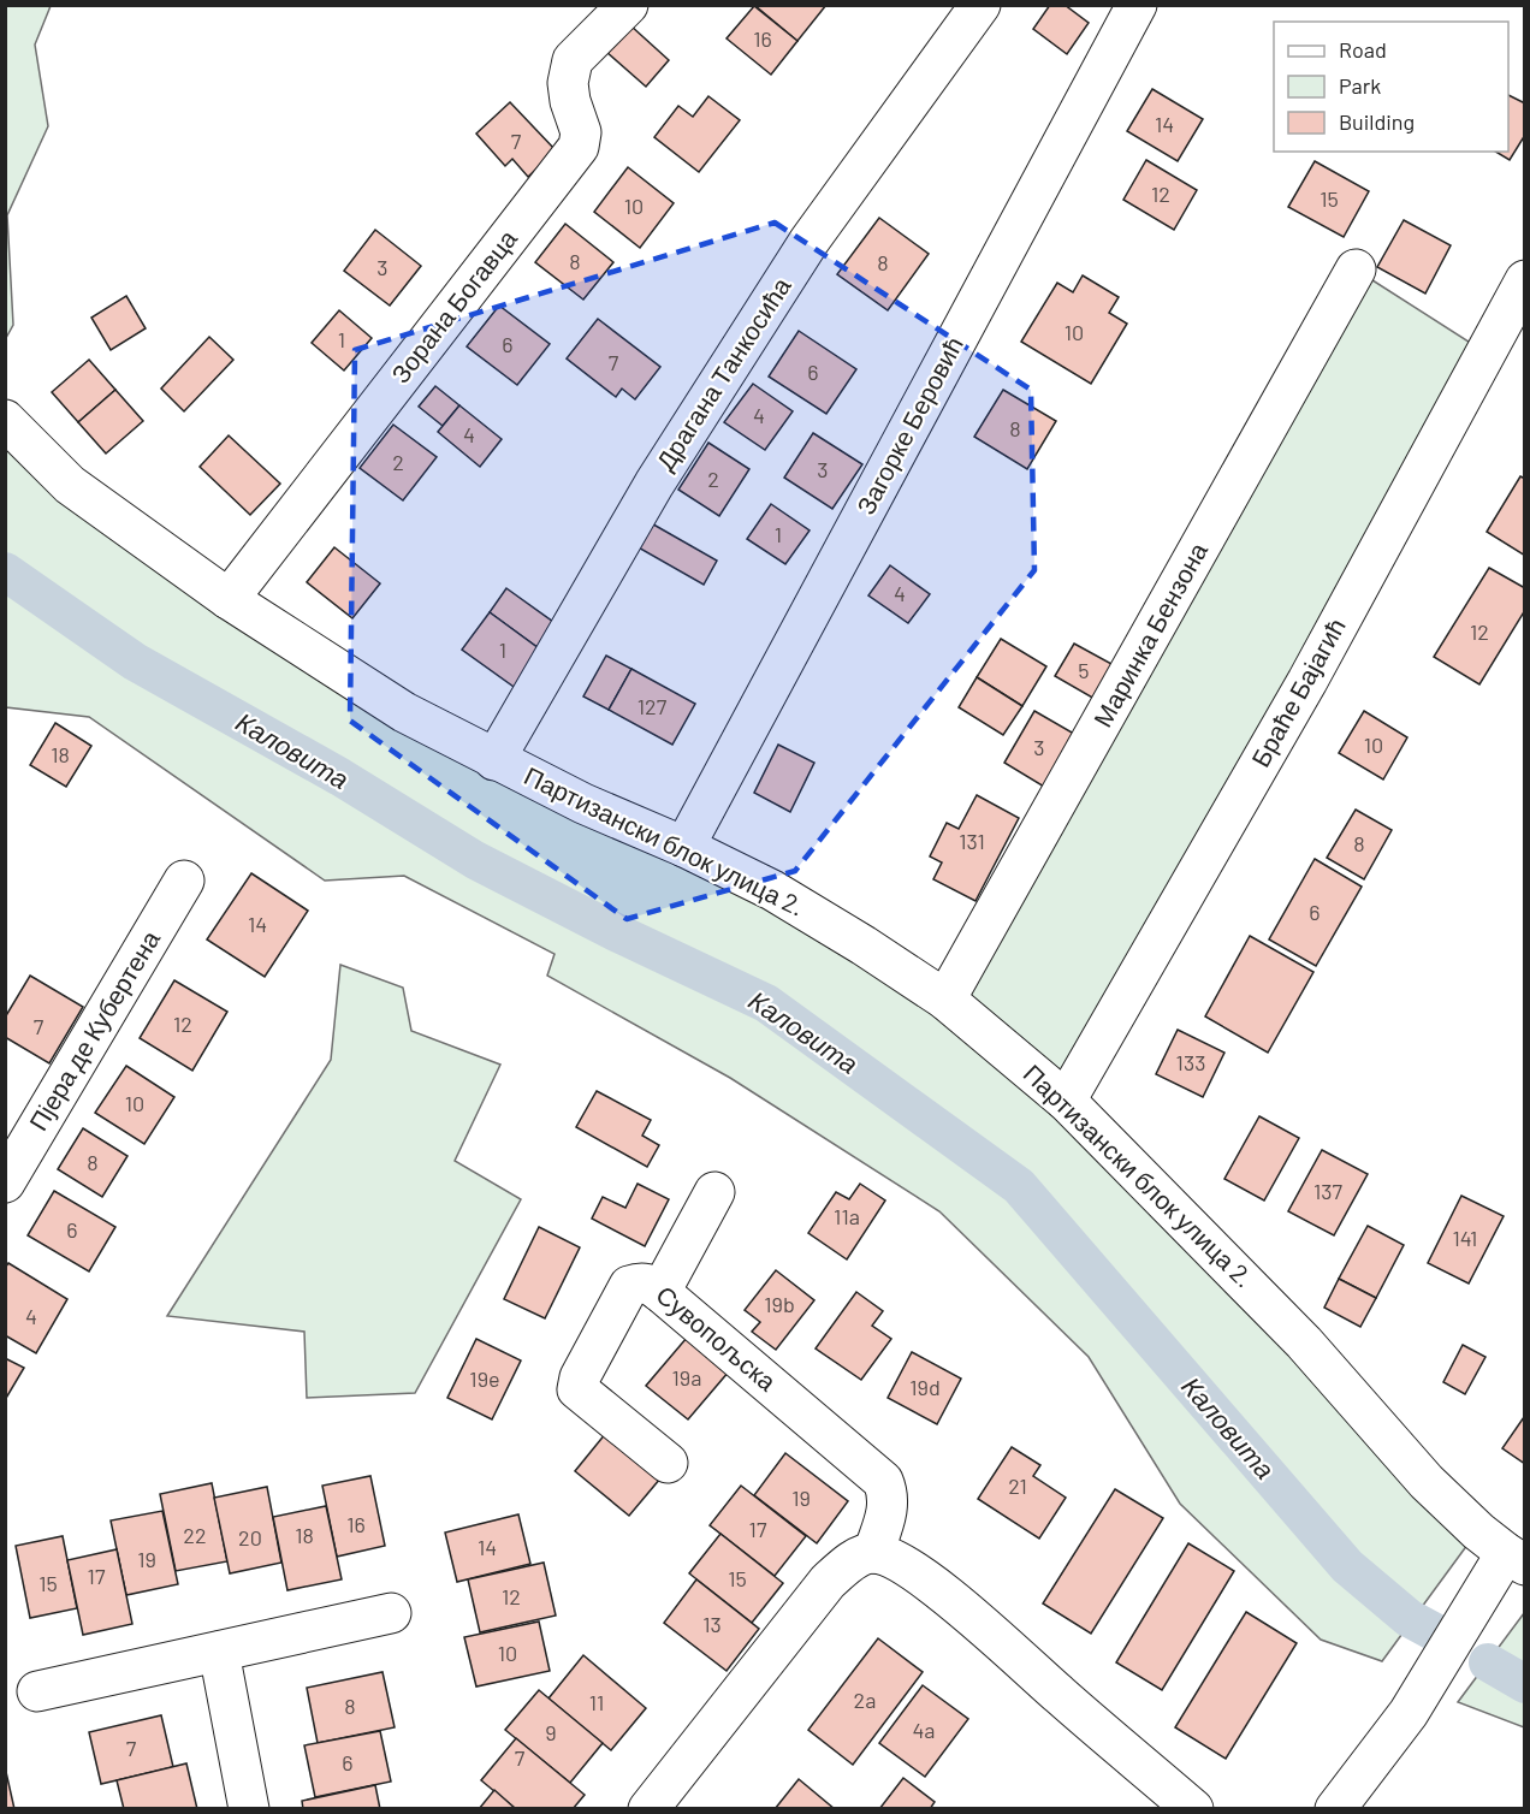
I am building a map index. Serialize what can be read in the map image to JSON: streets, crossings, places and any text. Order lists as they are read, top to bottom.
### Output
{
  "streets": {
    "street": [
      "Зорана Богавца",
      "Драгана Танкосића",
      "Загорке Беровић",
      "Маринка Бензона",
      "Браће Бајагић",
      "Партизански блок улица 2.",
      "Пјера де Кубертена",
      "Сувопољска"
    ]
  },
  "crossings": [
    ["Зорана Богавца", "Партизански блок улица 2."],
    ["Драгана Танкосића", "Партизански блок улица 2."],
    ["Загорке Беровић", "Партизански блок улица 2."],
    ["Маринка Бензона", "Партизански блок улица 2."],
    ["Браће Бајагић", "Партизански блок улица 2."]
  ],
  "water": ["Каловита"],
  "house_numbers": [
    "16",
    "14",
    "7",
    "12",
    "15",
    "10",
    "8",
    "8",
    "3",
    "10",
    "1",
    "6",
    "7",
    "6",
    "4",
    "8",
    "4",
    "2",
    "3",
    "2",
    "1",
    "4",
    "12",
    "1",
    "5",
    "127",
    "10",
    "3",
    "18",
    "131",
    "8",
    "6",
    "14",
    "12",
    "7",
    "133",
    "10",
    "8",
    "137",
    "11a",
    "6",
    "141",
    "19b",
    "4",
    "19a",
    "19e",
    "19d",
    "21",
    "19",
    "16",
    "17",
    "22",
    "18",
    "20",
    "14",
    "19",
    "17",
    "15",
    "15",
    "12",
    "13",
    "10",
    "2a",
    "11",
    "8",
    "4a",
    "9",
    "7",
    "7",
    "6"
  ],
  "legend": ["Road", "Park", "Building"]
}
